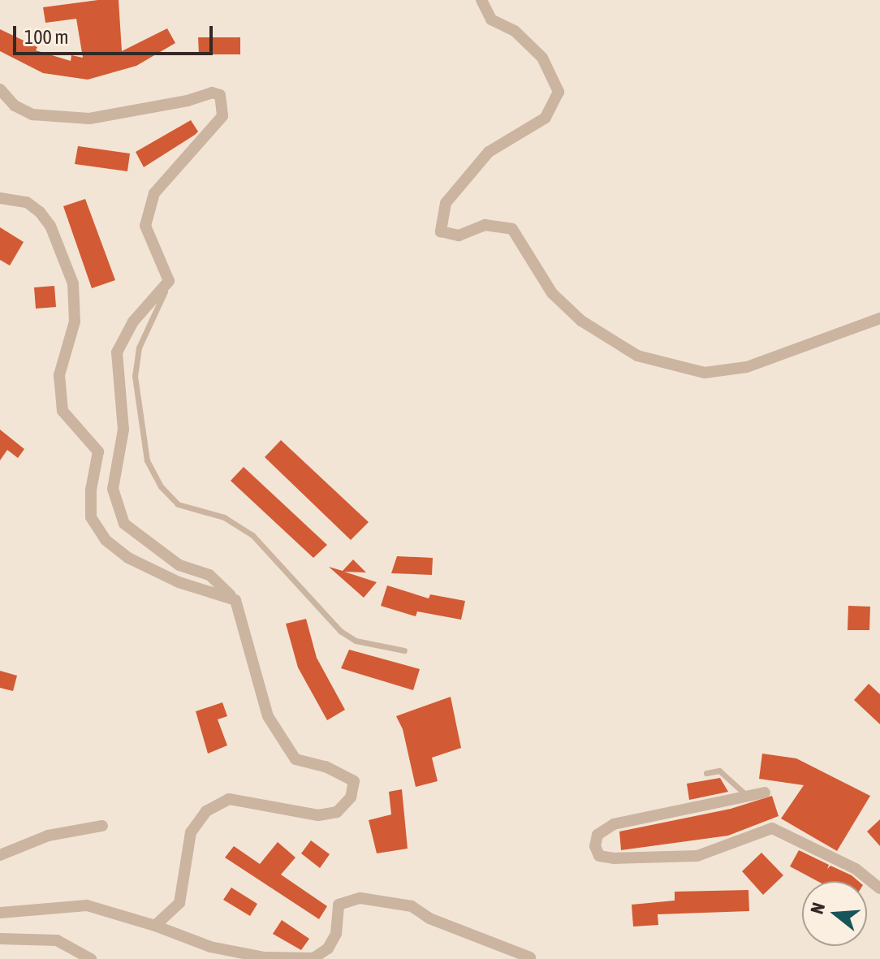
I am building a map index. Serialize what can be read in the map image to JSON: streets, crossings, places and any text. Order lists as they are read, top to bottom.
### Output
{
  "scale_bar": "100 m",
  "north": "left"
}
